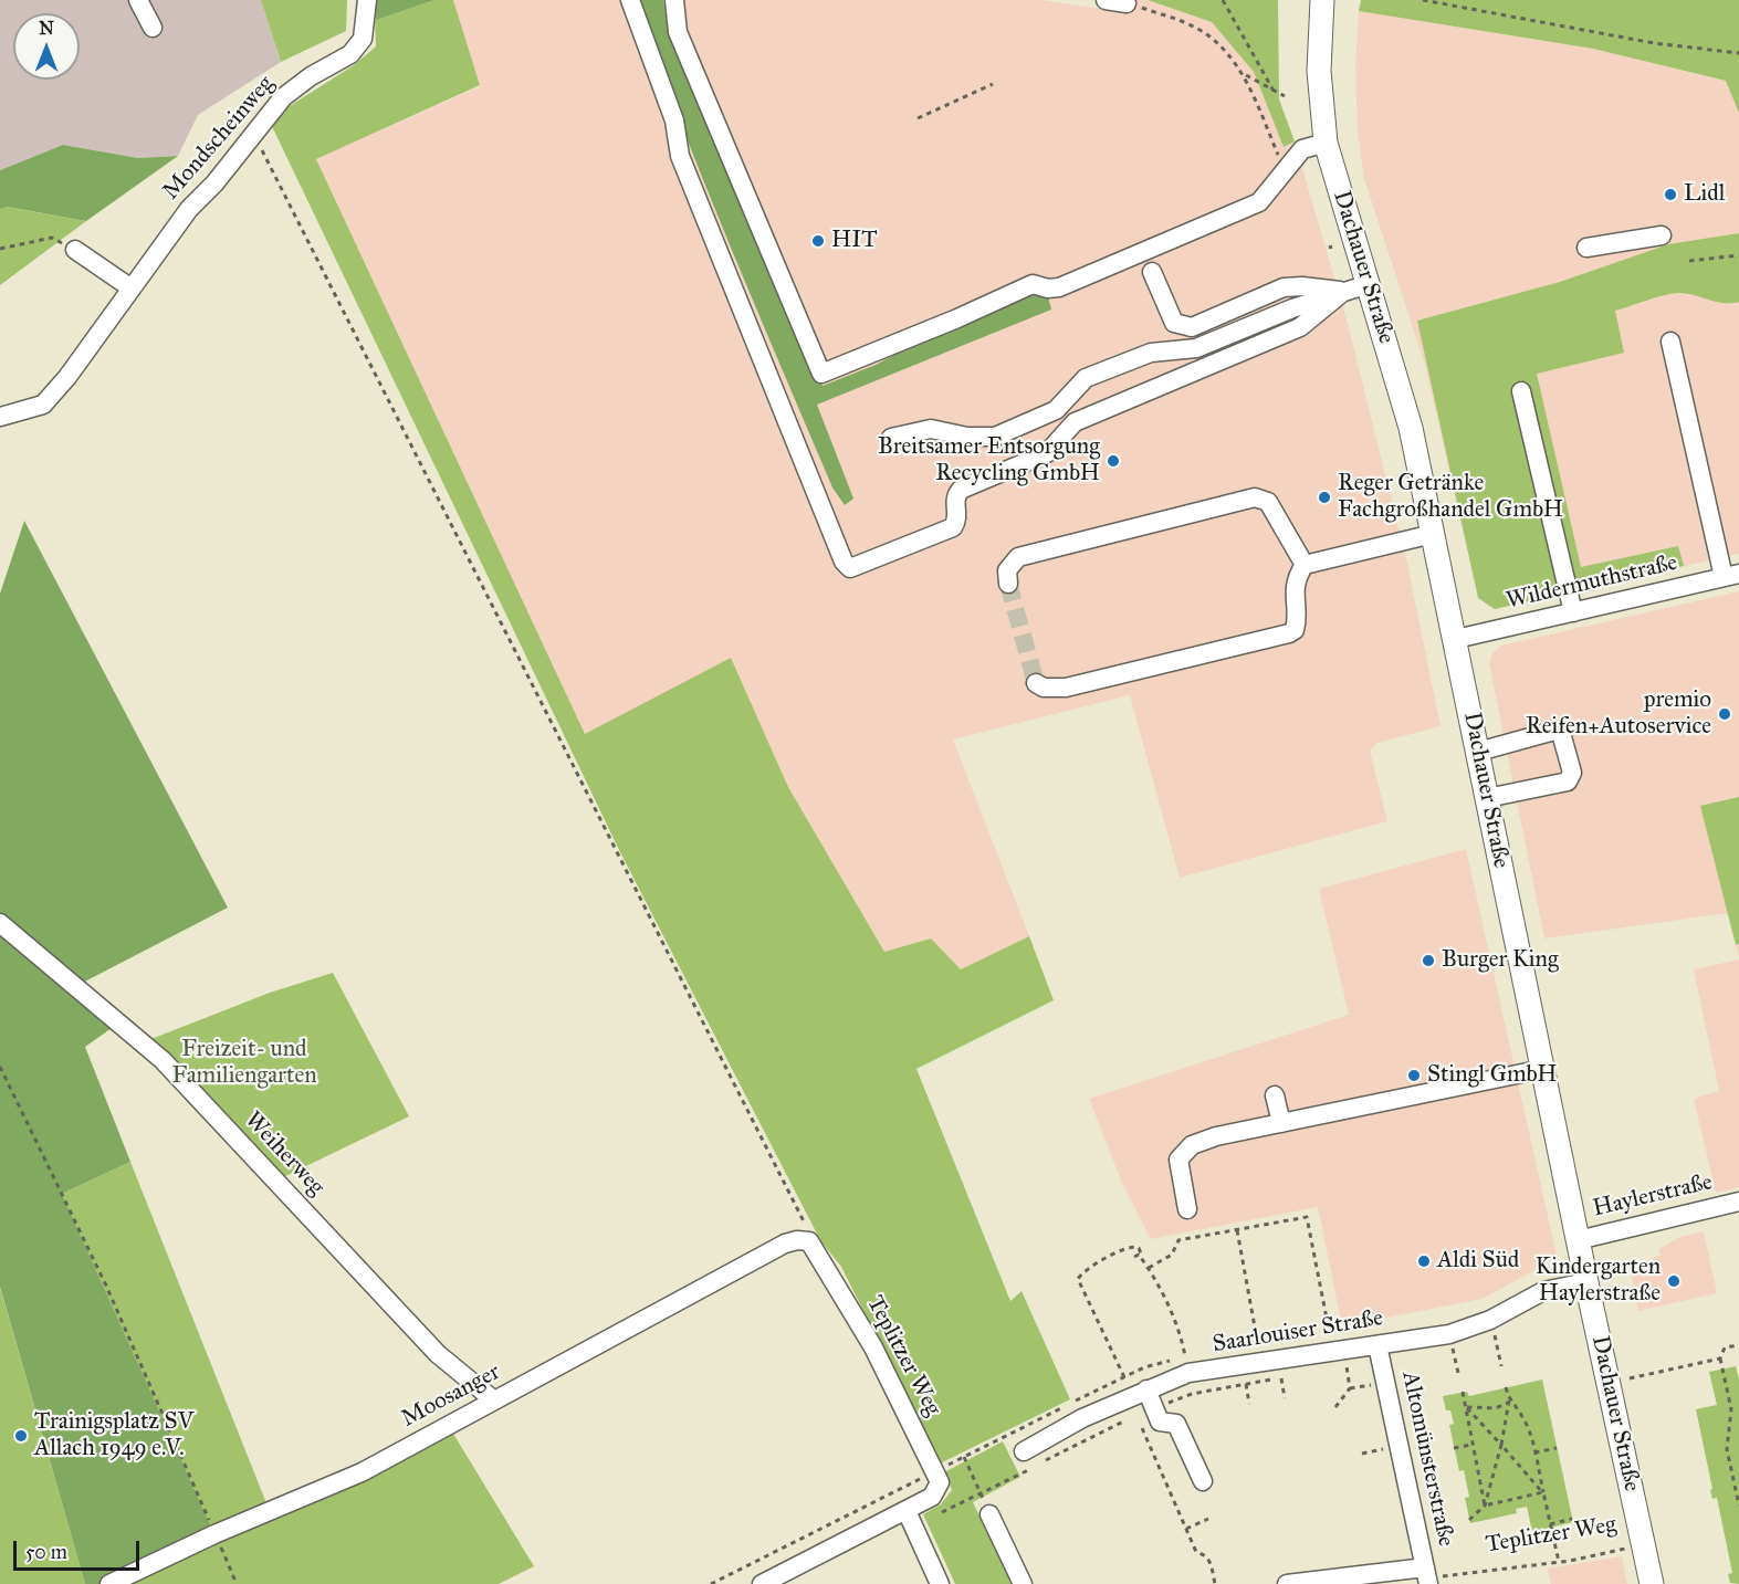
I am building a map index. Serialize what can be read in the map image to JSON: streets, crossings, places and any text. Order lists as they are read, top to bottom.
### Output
{
  "streets": {
    "main road": ["Dachauer Straße"],
    "street": [
      "Mondscheinweg",
      "Wildermuthstraße",
      "Weiherweg",
      "Haylerstraße",
      "Saarlouiser Straße",
      "Teplitzer Weg",
      "Moosanger",
      "Altomünsterstraße"
    ]
  },
  "crossings": [
    ["Dachauer Straße", "Wildermuthstraße"],
    ["Dachauer Straße", "Haylerstraße"],
    ["Dachauer Straße", "Saarlouiser Straße"],
    ["Dachauer Straße", "Teplitzer Weg"],
    ["Weiherweg", "Moosanger"],
    ["Saarlouiser Straße", "Altomünsterstraße"],
    ["Teplitzer Weg", "Moosanger"],
    ["Teplitzer Weg", "Altomünsterstraße"]
  ],
  "parks": ["Freizeit- und Familiengarten"],
  "places": [
    "Lidl",
    "HIT",
    "Breitsamer Entsorgung Recycling GmbH",
    "Reger Getränke Fachgroßhandel GmbH",
    "premio Reifen+Autoservice",
    "Burger King",
    "Stingl GmbH",
    "Aldi Süd",
    "Kindergarten Haylerstraße",
    "Trainigsplatz SV Allach 1949 e.V."
  ],
  "scale_bar": "50 m",
  "north": "top"
}
